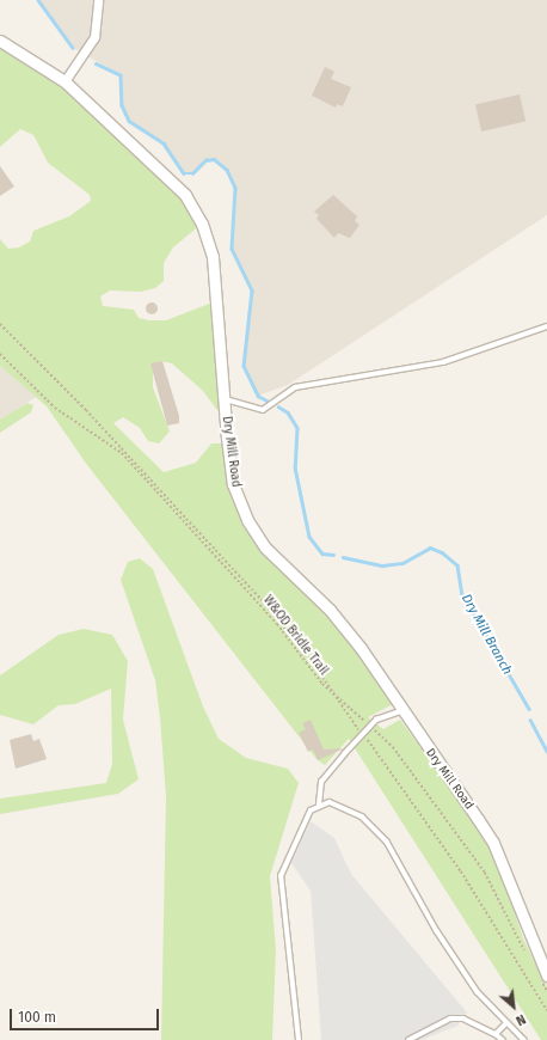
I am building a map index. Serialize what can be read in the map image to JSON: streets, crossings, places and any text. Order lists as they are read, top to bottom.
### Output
{
  "streets": {
    "street": ["Dry Mill Road"],
    "path": ["W&OD Bridle Trail"]
  },
  "water": ["Dry Mill Branch"],
  "scale_bar": "100 m",
  "north": "bottom right"
}
